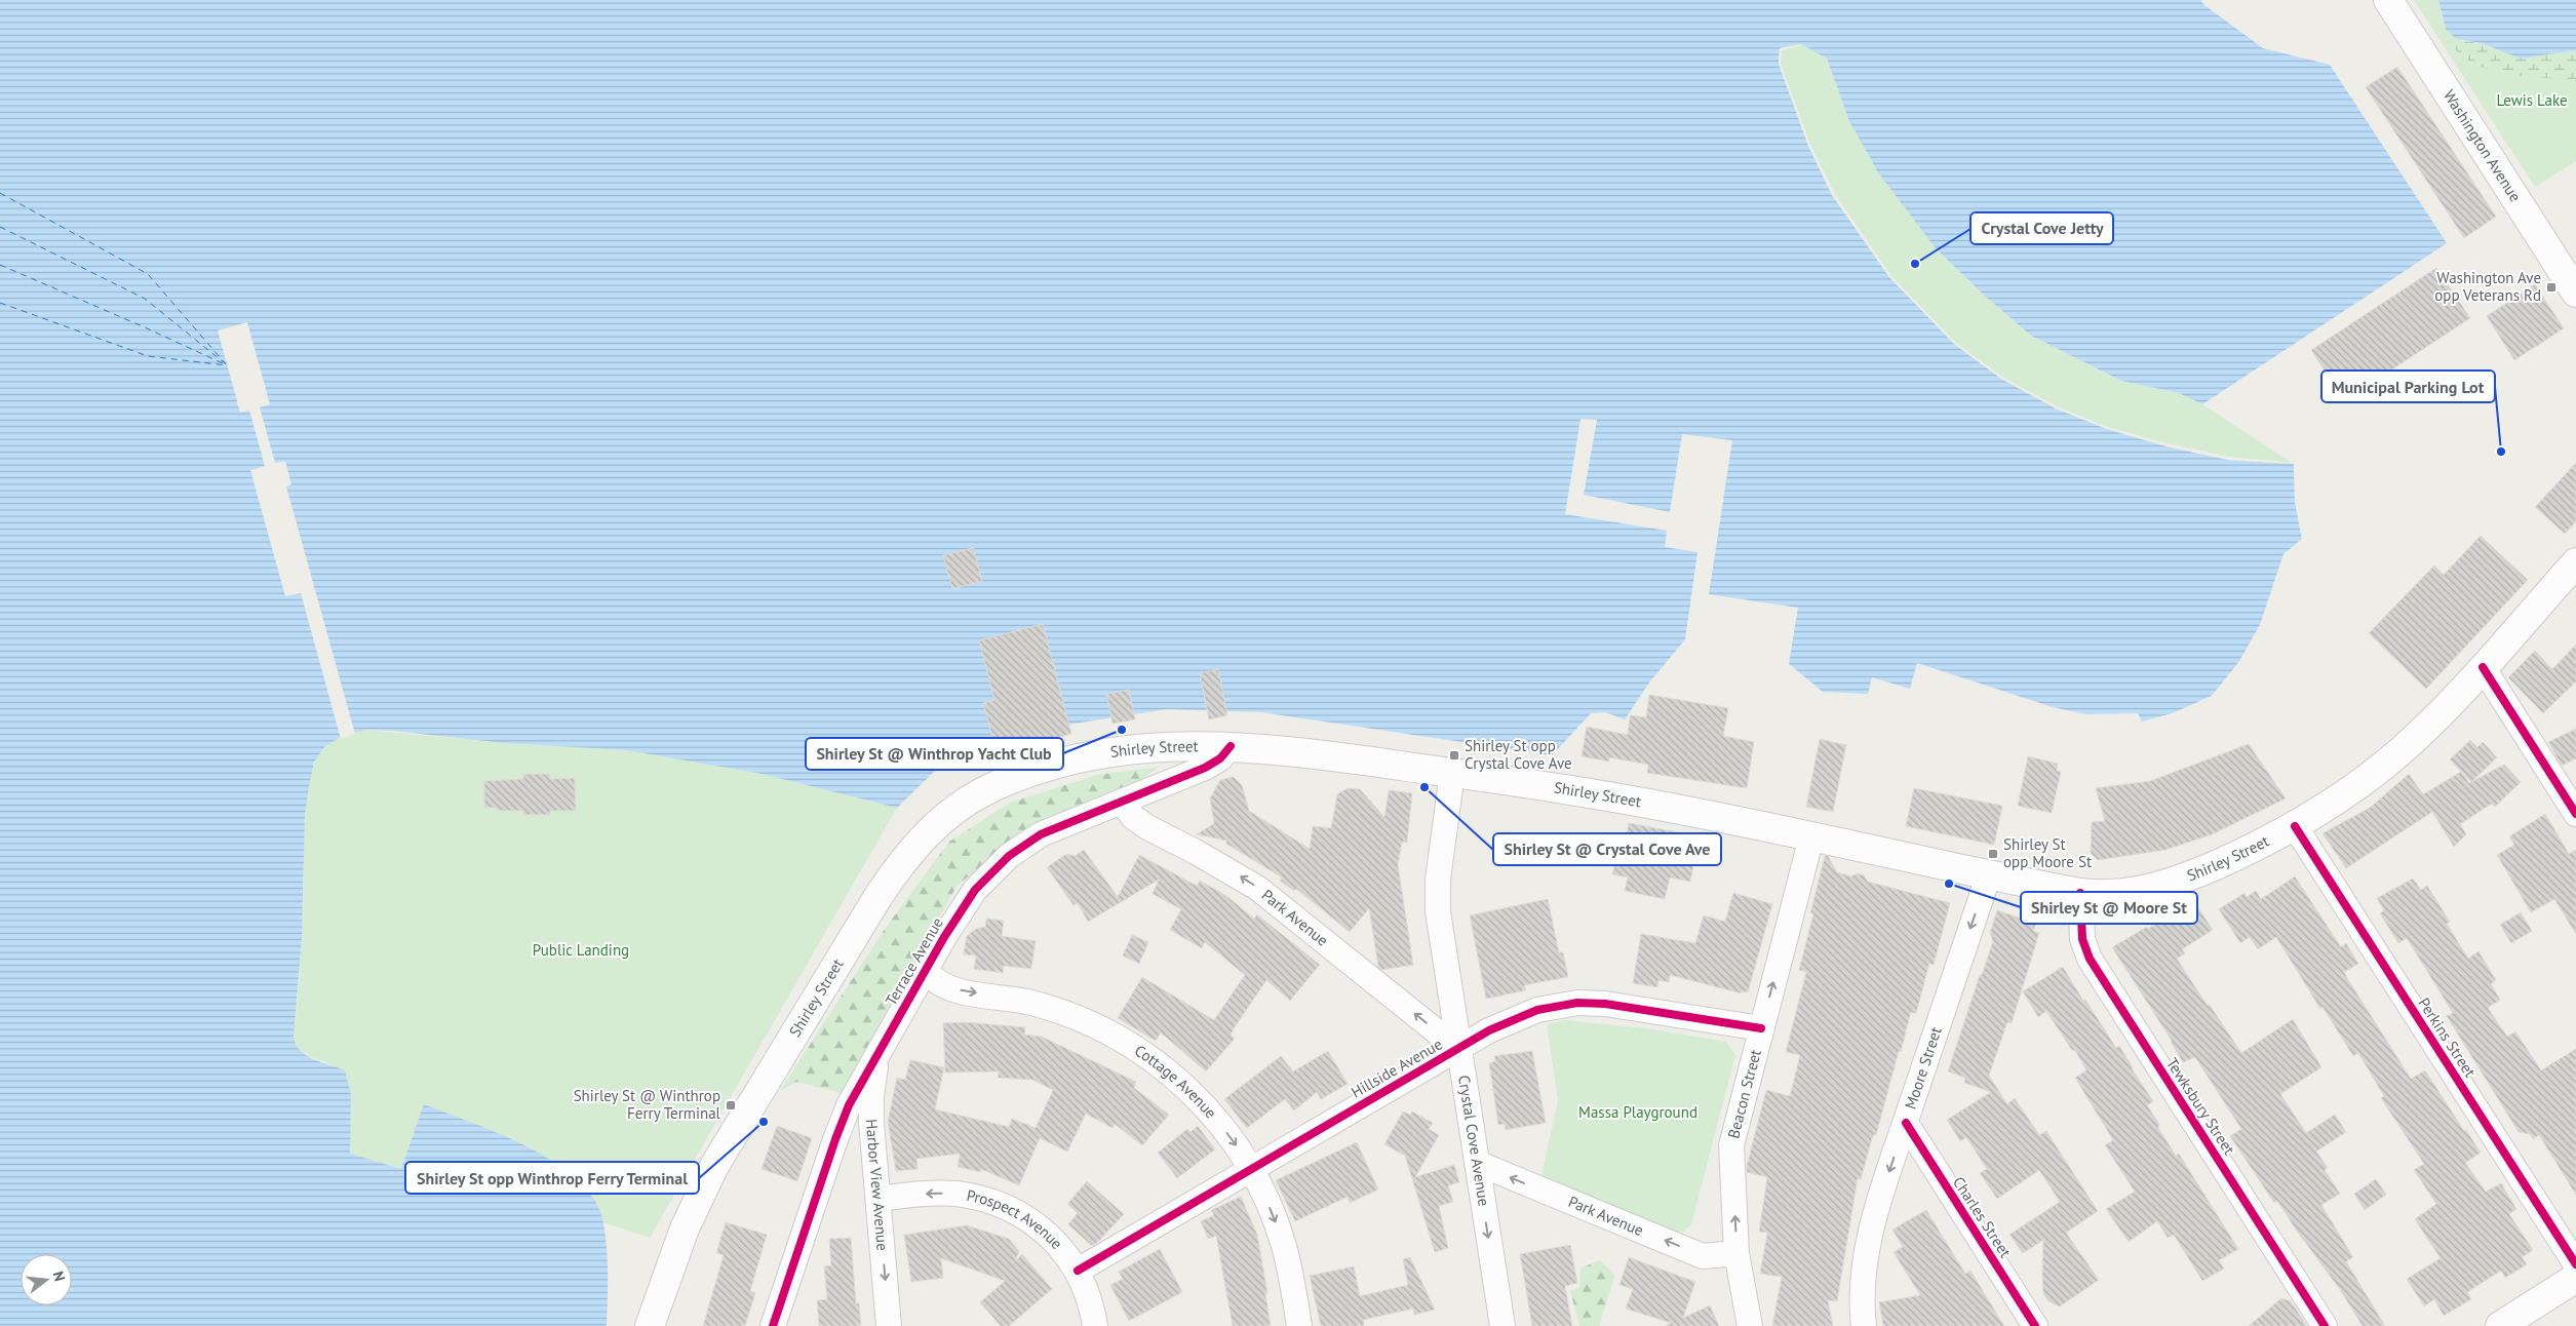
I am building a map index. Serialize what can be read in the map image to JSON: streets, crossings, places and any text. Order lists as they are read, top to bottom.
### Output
{
  "streets": {
    "main road": ["Washington Avenue", "Shirley Street"],
    "street": [
      "Park Avenue",
      "Terrace Avenue",
      "Perkins Street",
      "Hillside Avenue",
      "Moore Street",
      "Cottage Avenue",
      "Beacon Street",
      "Tewksbury Street",
      "Crystal Cove Avenue",
      "Harbor View Avenue",
      "Charles Street",
      "Prospect Avenue"
    ]
  },
  "crossings": [
    ["Shirley Street", "Terrace Avenue"],
    ["Shirley Street", "Perkins Street"],
    ["Shirley Street", "Moore Street"],
    ["Shirley Street", "Beacon Street"],
    ["Shirley Street", "Tewksbury Street"],
    ["Shirley Street", "Crystal Cove Avenue"],
    ["Park Avenue", "Terrace Avenue"],
    ["Park Avenue", "Hillside Avenue"],
    ["Park Avenue", "Beacon Street"],
    ["Park Avenue", "Crystal Cove Avenue"],
    ["Terrace Avenue", "Cottage Avenue"],
    ["Terrace Avenue", "Harbor View Avenue"],
    ["Hillside Avenue", "Cottage Avenue"],
    ["Hillside Avenue", "Beacon Street"],
    ["Hillside Avenue", "Crystal Cove Avenue"],
    ["Hillside Avenue", "Prospect Avenue"],
    ["Moore Street", "Charles Street"],
    ["Harbor View Avenue", "Prospect Avenue"]
  ],
  "one_way": [
    "Park Avenue",
    "Moore Street",
    "Cottage Avenue",
    "Beacon Street",
    "Harbor View Avenue",
    "Prospect Avenue"
  ],
  "parks": ["Lewis Lake", "Public Landing", "Massa Playground"],
  "places": {
    "other": [
      "Crystal Cove Jetty",
      "Municipal Parking Lot",
      "Shirley St @ Winthrop Yacht Club",
      "Shirley St @ Crystal Cove Ave",
      "Shirley St @ Moore St",
      "Shirley St opp Winthrop Ferry Terminal"
    ],
    "transit": [
      "Washington Ave opp Veterans Rd",
      "Shirley St opp Crystal Cove Ave",
      "Shirley St opp Moore St",
      "Shirley St @ Winthrop Ferry Terminal"
    ]
  },
  "north": "right"
}
